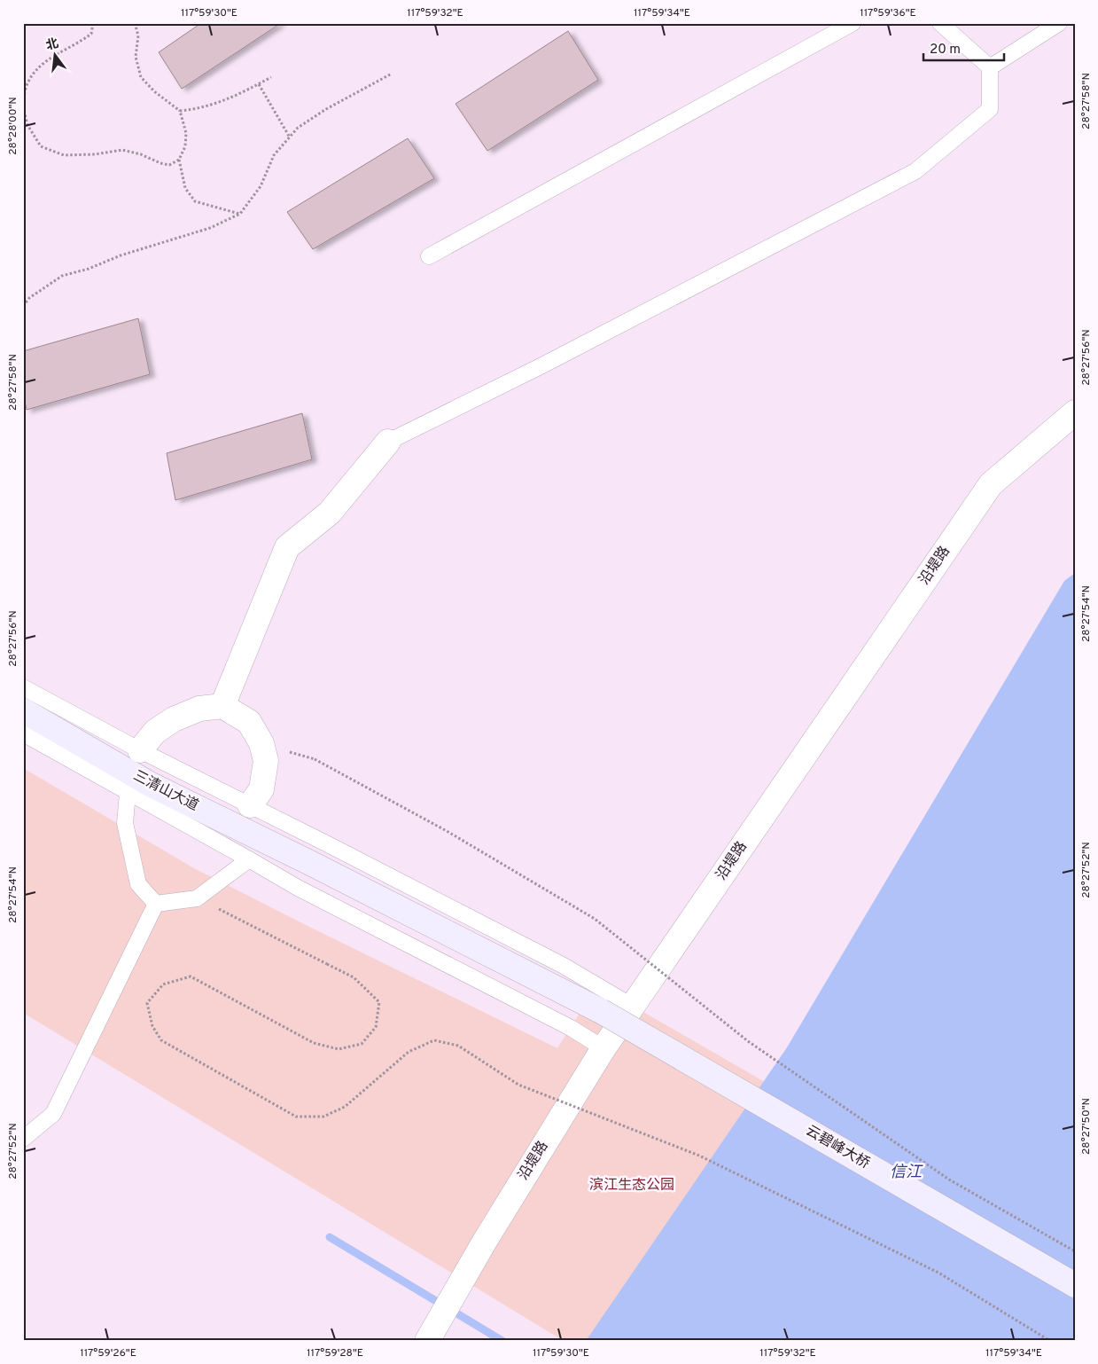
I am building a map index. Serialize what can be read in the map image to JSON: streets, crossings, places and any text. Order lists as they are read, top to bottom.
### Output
{
  "streets": {
    "main road": ["三清山大道", "云碧峰大桥"],
    "street": ["沿堤路"]
  },
  "crossings": [
    ["三清山大道", "云碧峰大桥"]
  ],
  "water": ["信江"],
  "parks": ["滨江生态公园"],
  "scale_bar": "20 m",
  "north": "top",
  "coordinates": [
    "117°59'30\"E",
    "117°59'32\"E",
    "117°59'34\"E",
    "117°59'36\"E",
    "28°27'58\"N",
    "28°28'00\"N",
    "28°27'56\"N",
    "28°27'54\"N",
    "28°27'52\"N",
    "28°27'50\"N",
    "117°59'26\"E",
    "117°59'28\"E"
  ]
}
